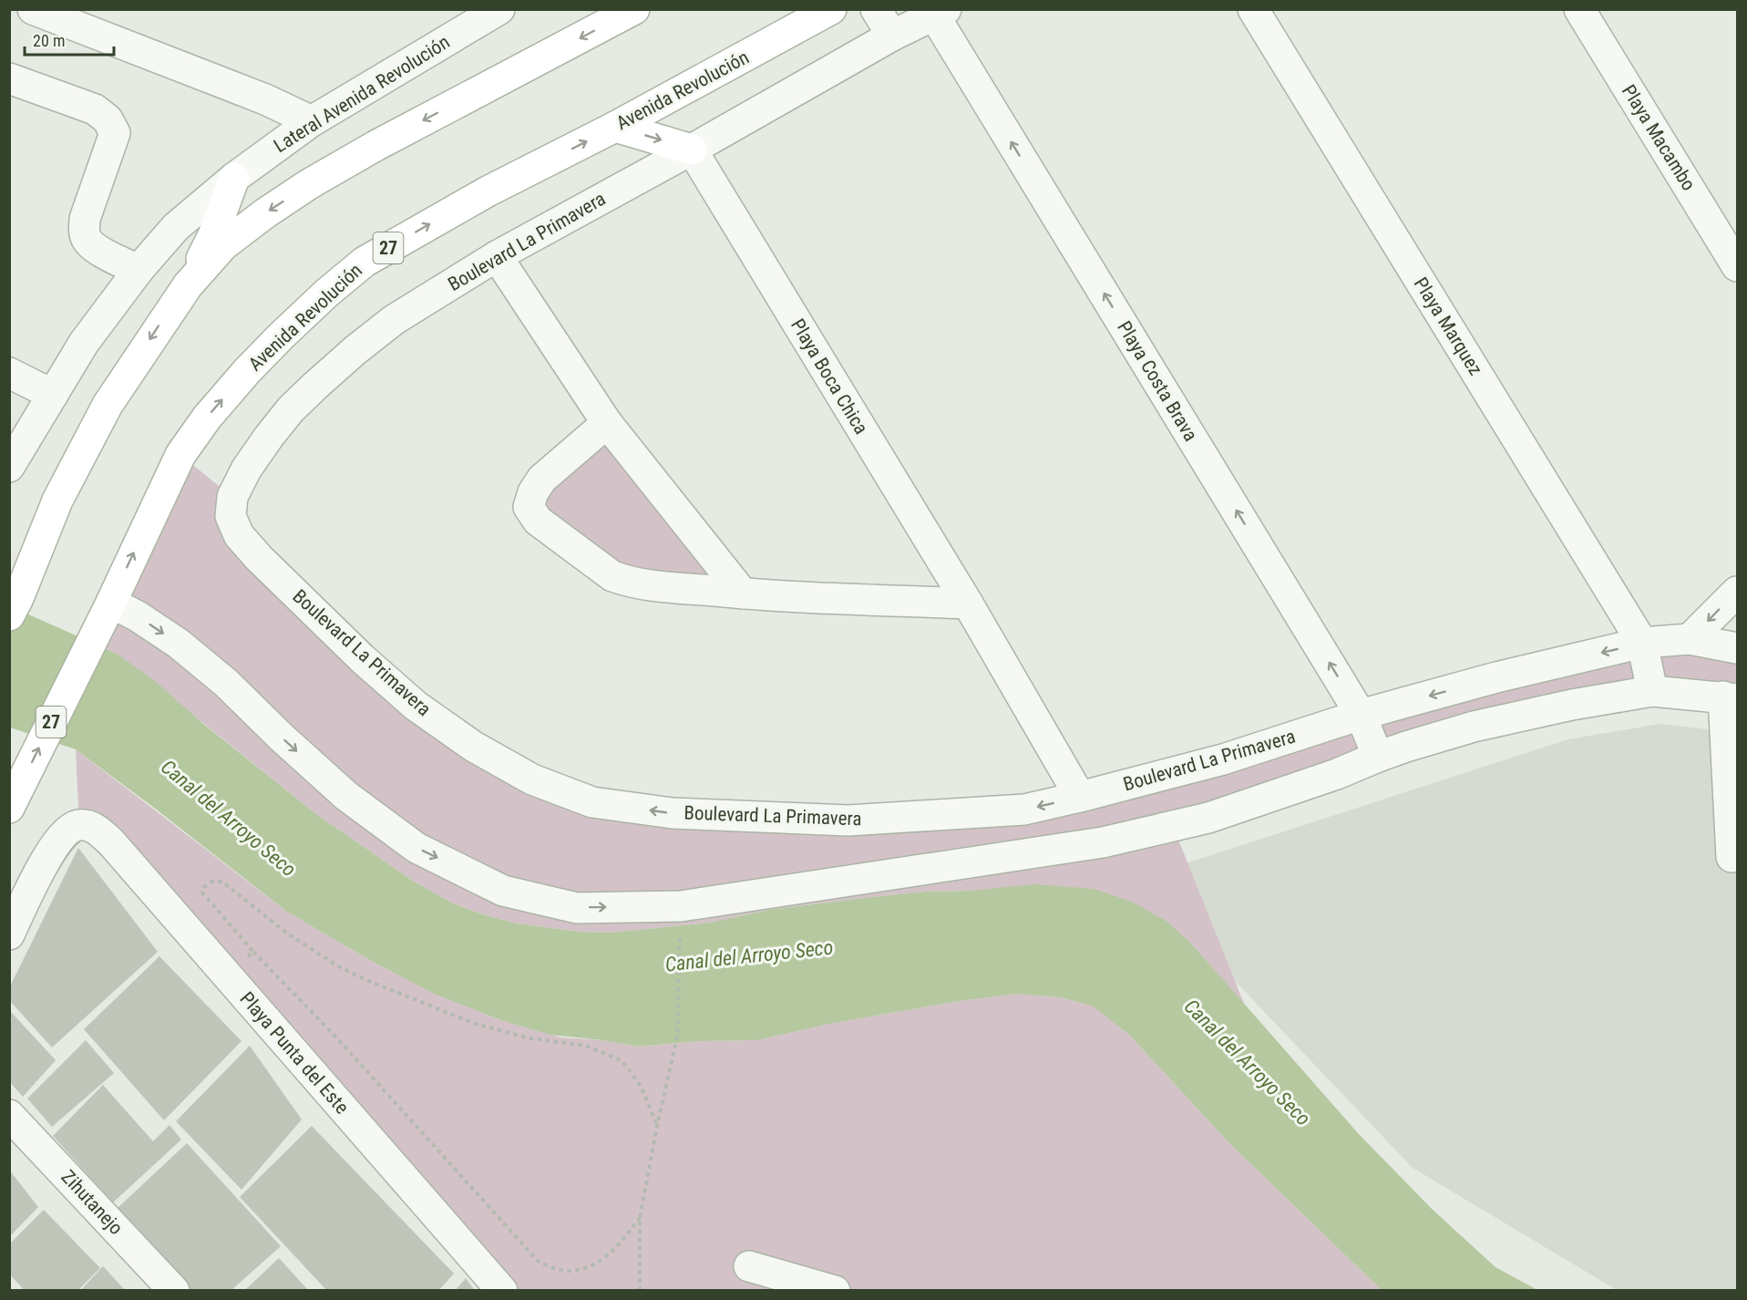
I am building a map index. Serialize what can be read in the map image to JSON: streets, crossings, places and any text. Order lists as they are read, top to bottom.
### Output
{
  "streets": {
    "main road": ["Avenida Revolución", "27"],
    "street": [
      "Lateral Avenida Revolución",
      "Playa Macambo",
      "Boulevard La Primavera",
      "Playa Marquez",
      "Playa Boca Chica",
      "Playa Costa Brava",
      "Playa Punta del Este",
      "Zihutanejo"
    ]
  },
  "crossings": [
    ["Boulevard La Primavera", "Playa Marquez"],
    ["Boulevard La Primavera", "Playa Boca Chica"],
    ["Boulevard La Primavera", "Playa Costa Brava"]
  ],
  "one_way": ["Playa Costa Brava"],
  "water": ["Canal del Arroyo Seco"],
  "scale_bar": "20 m"
}
